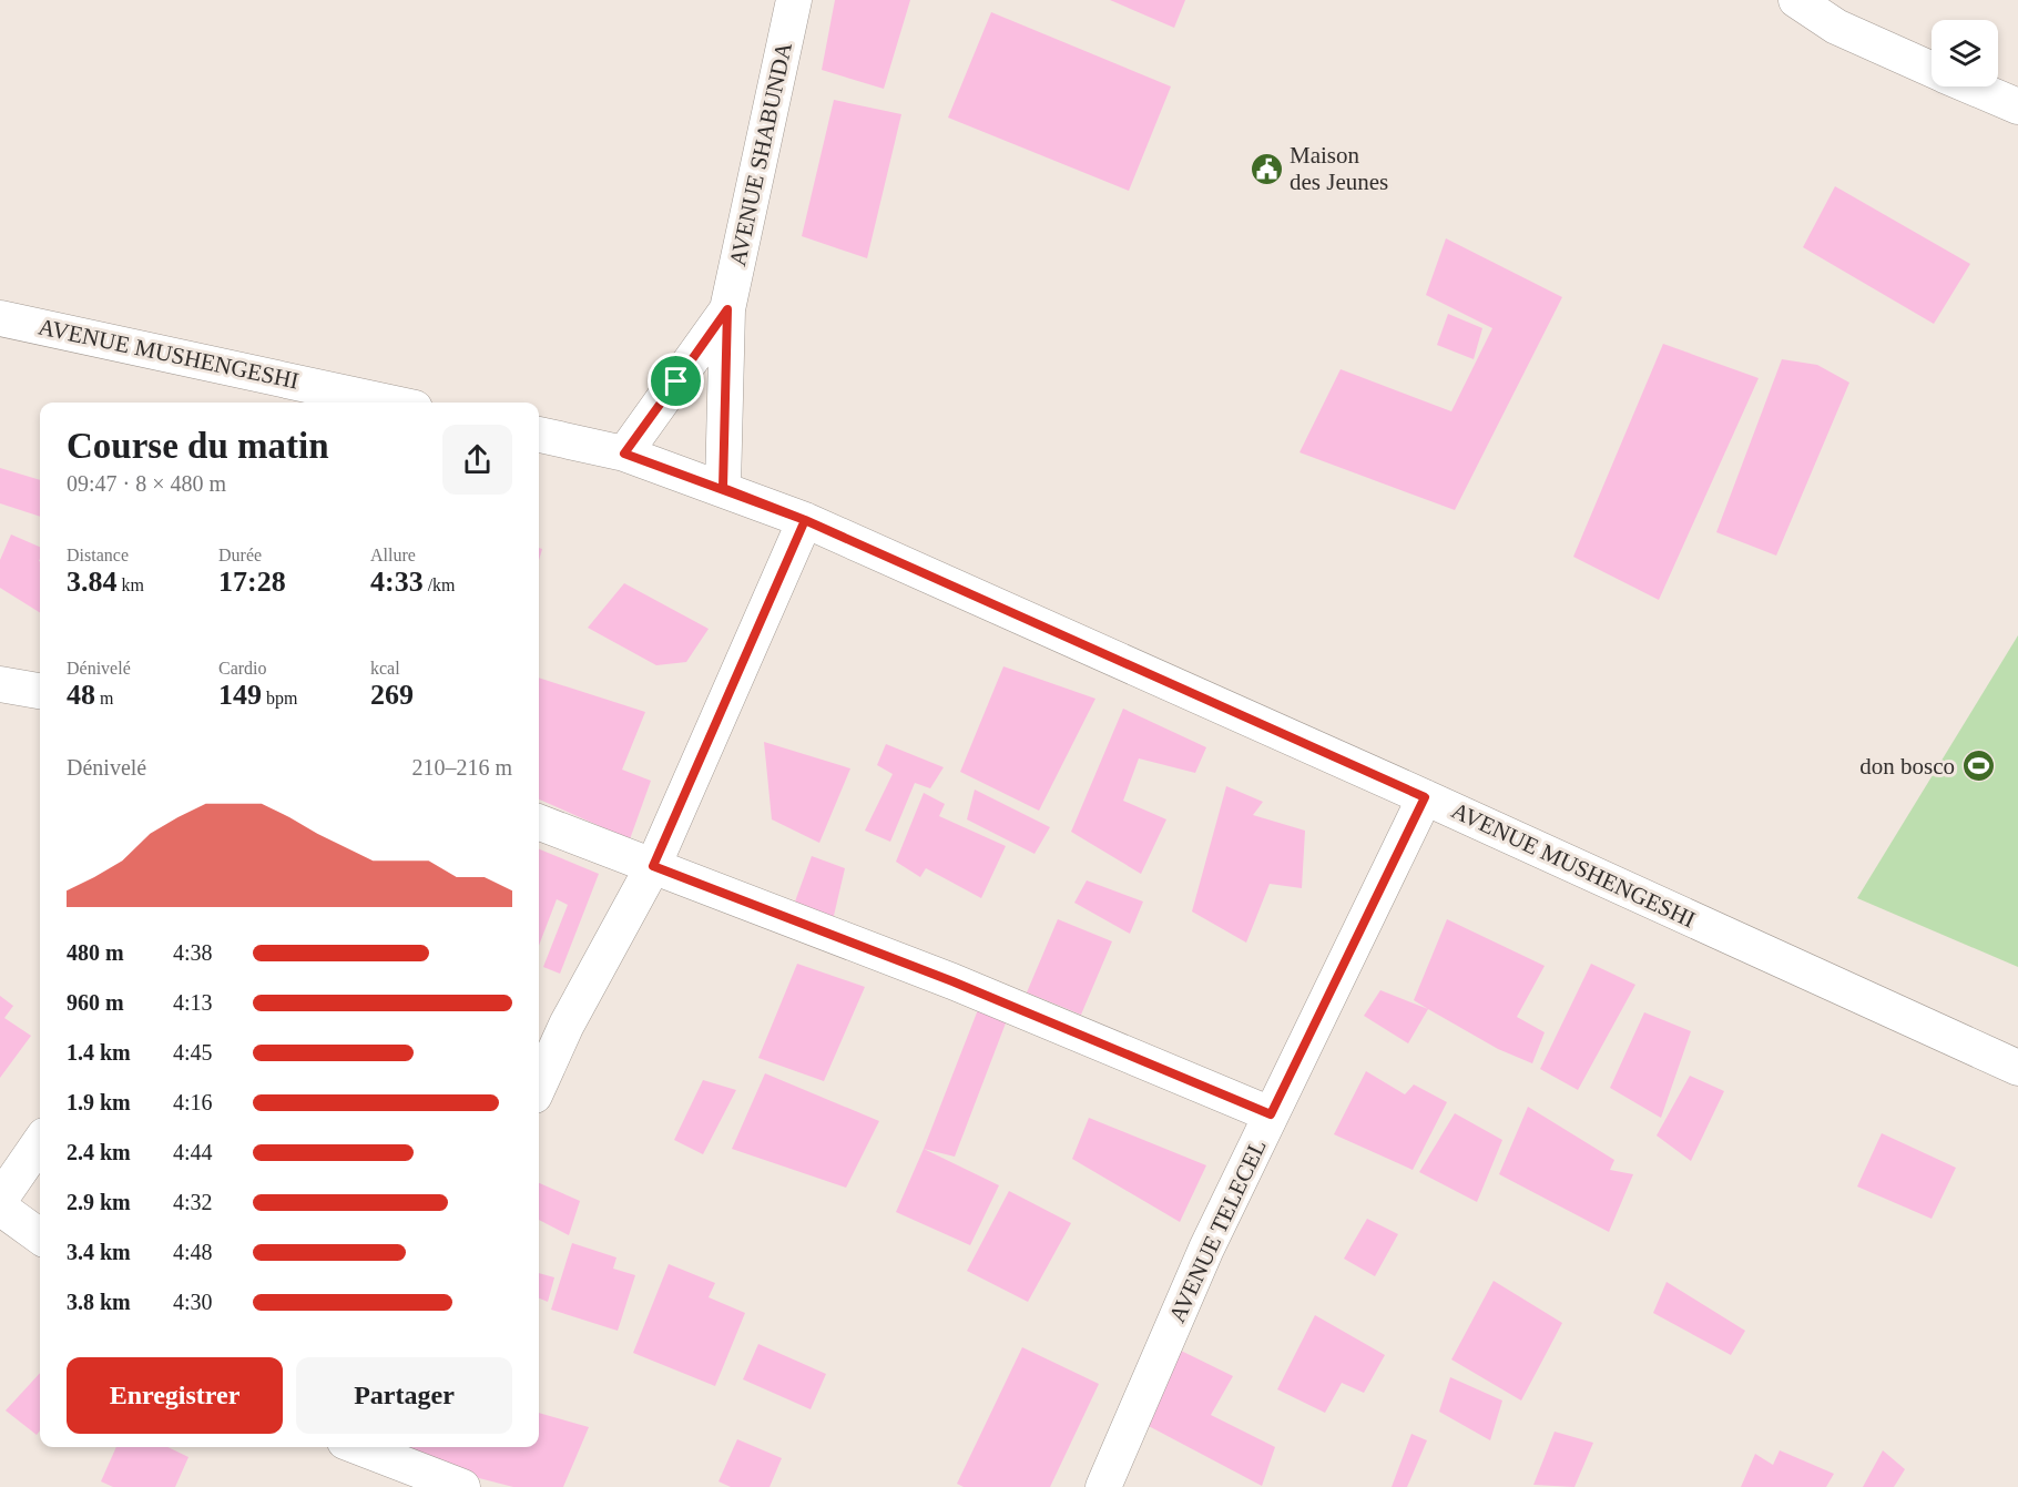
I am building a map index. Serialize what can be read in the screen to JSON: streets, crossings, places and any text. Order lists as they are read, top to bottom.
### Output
{
  "streets": {
    "street": ["AVENUE SHABUNDA", "AVENUE MUSHENGESHI", "AVENUE TELECEL"]
  },
  "crossings": [
    ["AVENUE MUSHENGESHI", "AVENUE TELECEL"]
  ],
  "places": {
    "public building": ["Maison des Jeunes"],
    "sports": ["don bosco"]
  },
  "page": {
    "heading": ["Course du matin", "09:47 · 8 × 480 m"],
    "stats": [
      ["Distance", "3.84 km"],
      ["Durée", "17:28"],
      ["Allure", "4:33 /km"],
      ["Dénivelé", "48 m"],
      ["Cardio", "149 bpm"],
      ["kcal", "269"]
    ],
    "chart": ["Dénivelé", "210–216 m"],
    "list": [
      {
        "name": "480 m",
        "note": "4:38"
      },
      {
        "name": "960 m",
        "note": "4:13"
      },
      {
        "name": "1.4 km",
        "note": "4:45"
      },
      {
        "name": "1.9 km",
        "note": "4:16"
      },
      {
        "name": "2.4 km",
        "note": "4:44"
      },
      {
        "name": "2.9 km",
        "note": "4:32"
      },
      {
        "name": "3.4 km",
        "note": "4:48"
      },
      {
        "name": "3.8 km",
        "note": "4:30"
      }
    ],
    "buttons": ["Enregistrer", "Partager"]
  }
}
